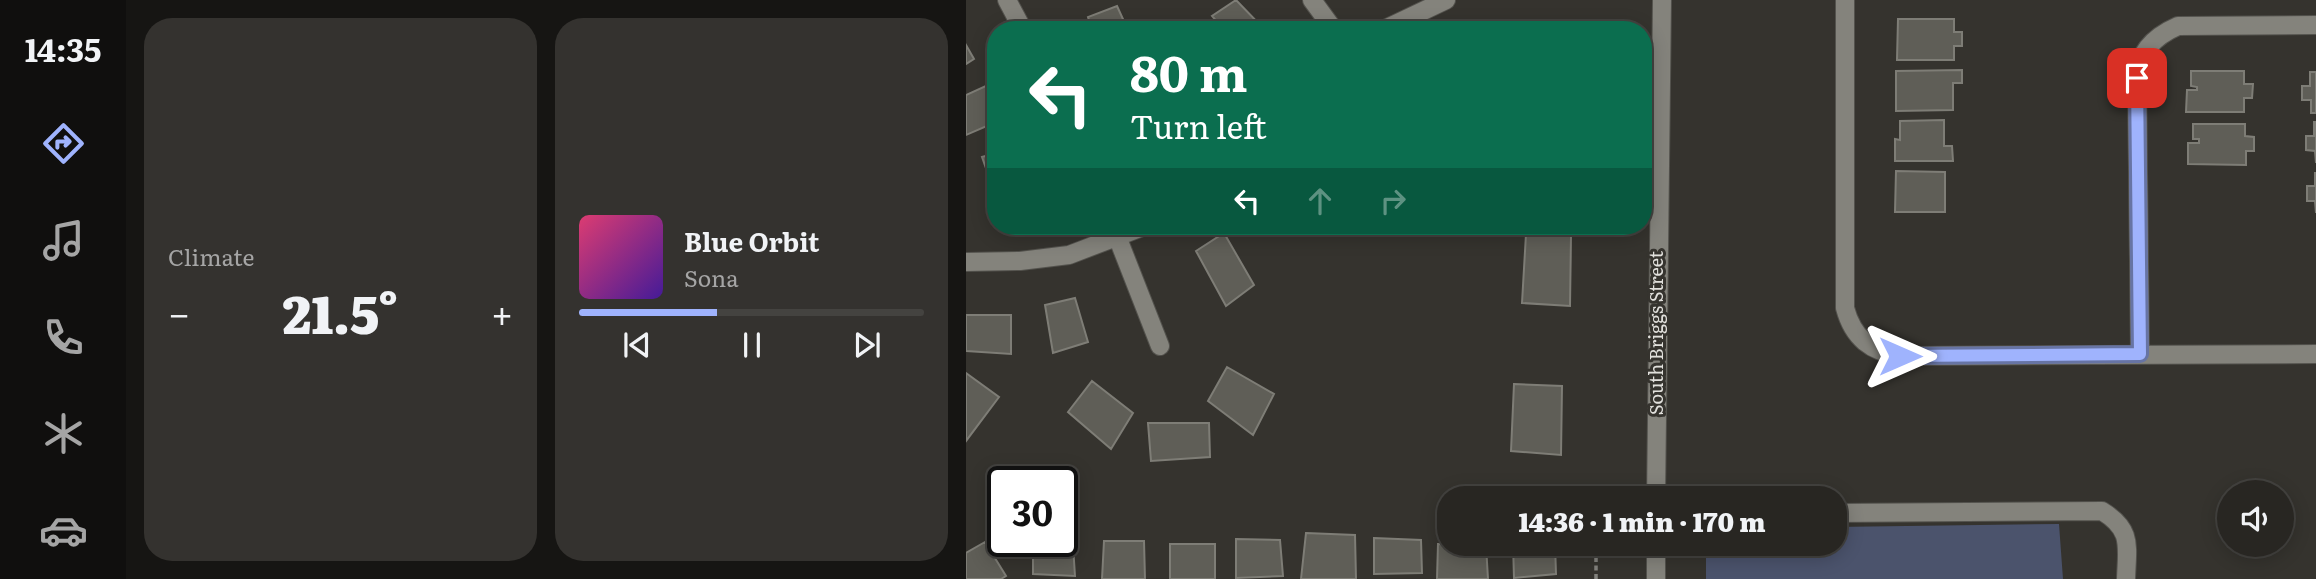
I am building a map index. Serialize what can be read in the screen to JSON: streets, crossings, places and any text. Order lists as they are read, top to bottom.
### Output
{
  "streets": {
    "street": ["South Briggs Street"]
  },
  "page": {
    "tabs": "14:35",
    "tile": "Climate",
    "turn": ["80 m", "Turn left"],
    "song": ["Blue Orbit", "Sona"],
    "heat": ["−", "21.5°", "+"],
    "limit": "30",
    "trip": "14:36 · 1 min · 170 m"
  }
}
